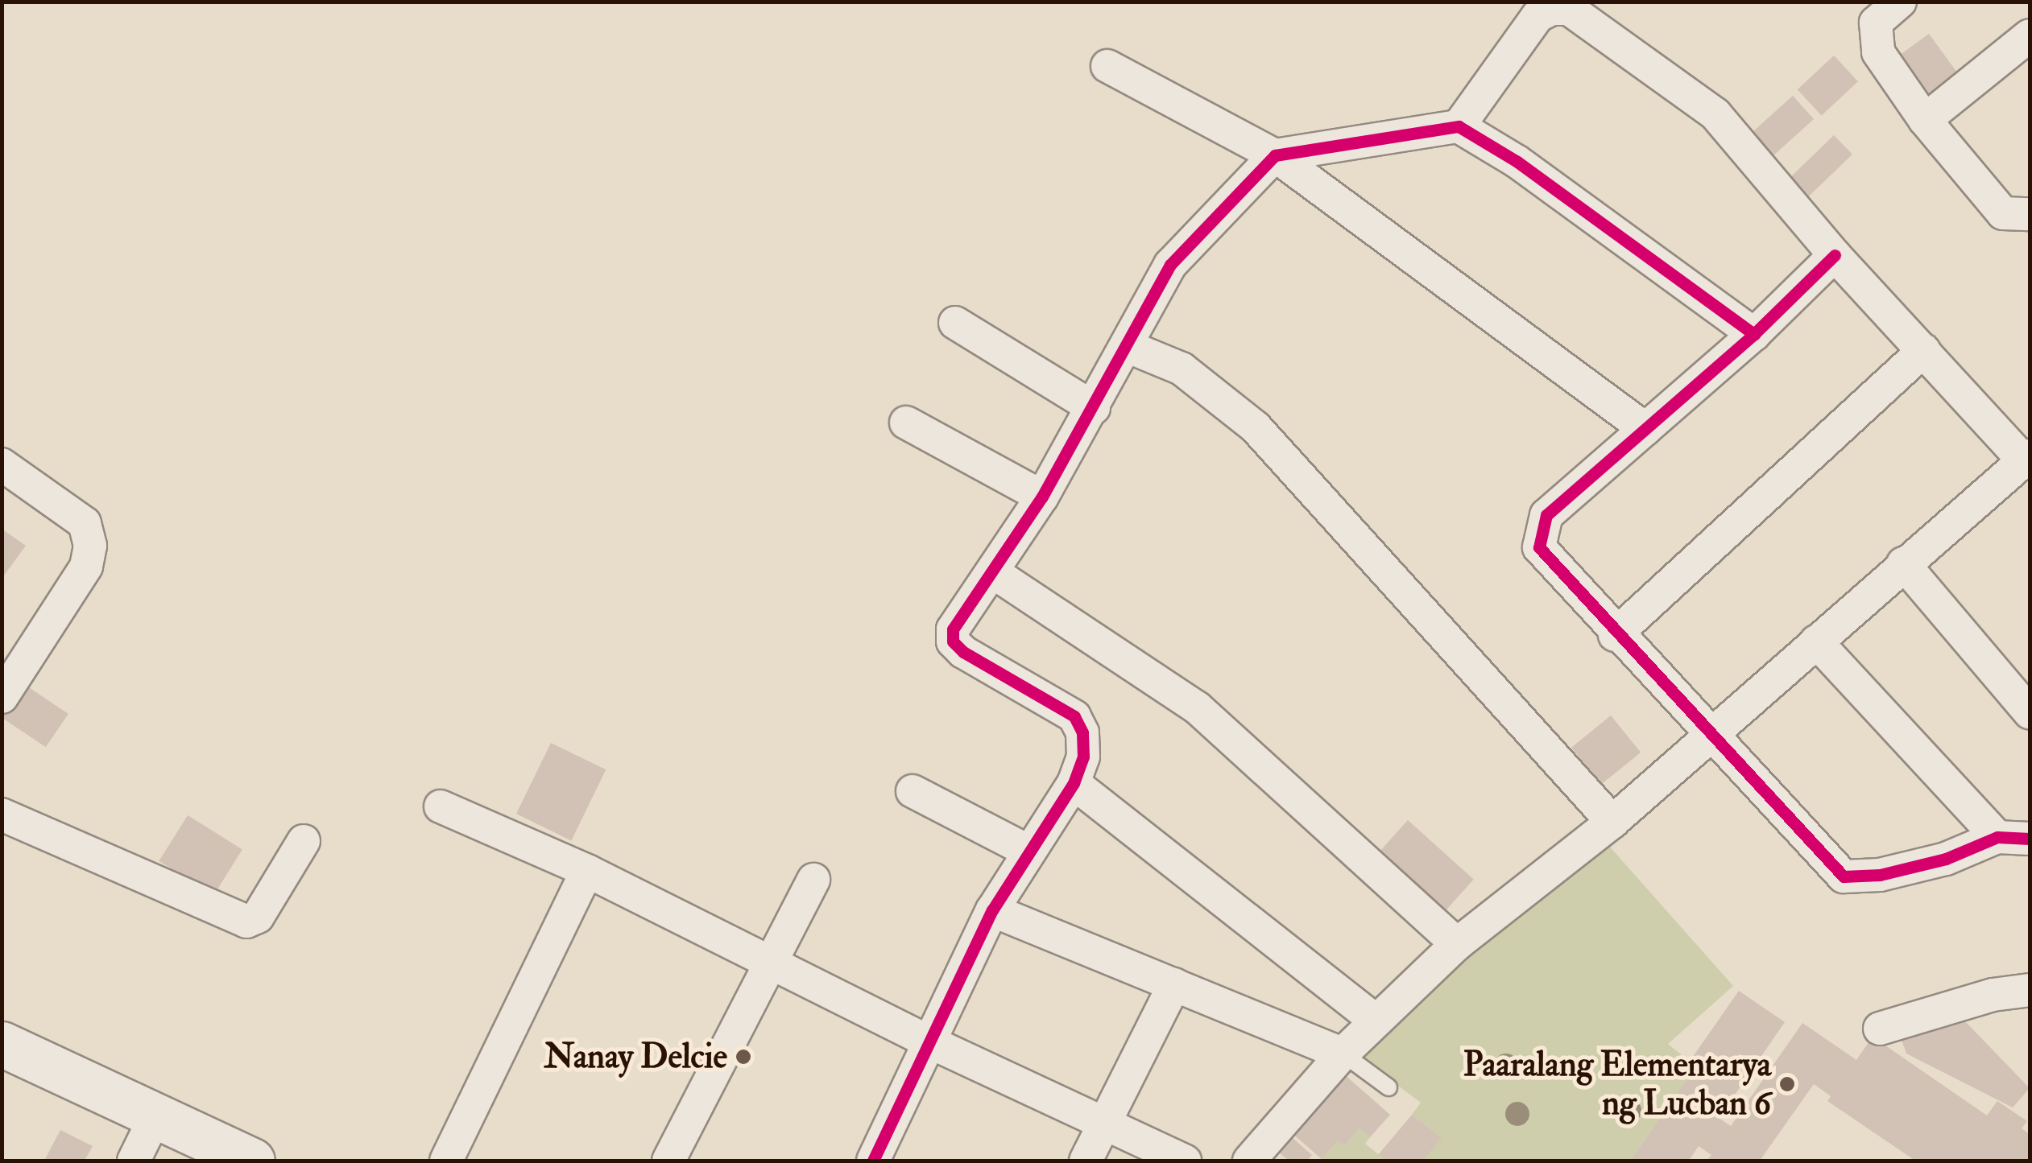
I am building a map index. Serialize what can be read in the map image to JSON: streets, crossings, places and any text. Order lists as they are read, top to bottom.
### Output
{
  "places": ["Nanay Delcie", "Paaralang Elementarya ng Lucban 6"]
}
